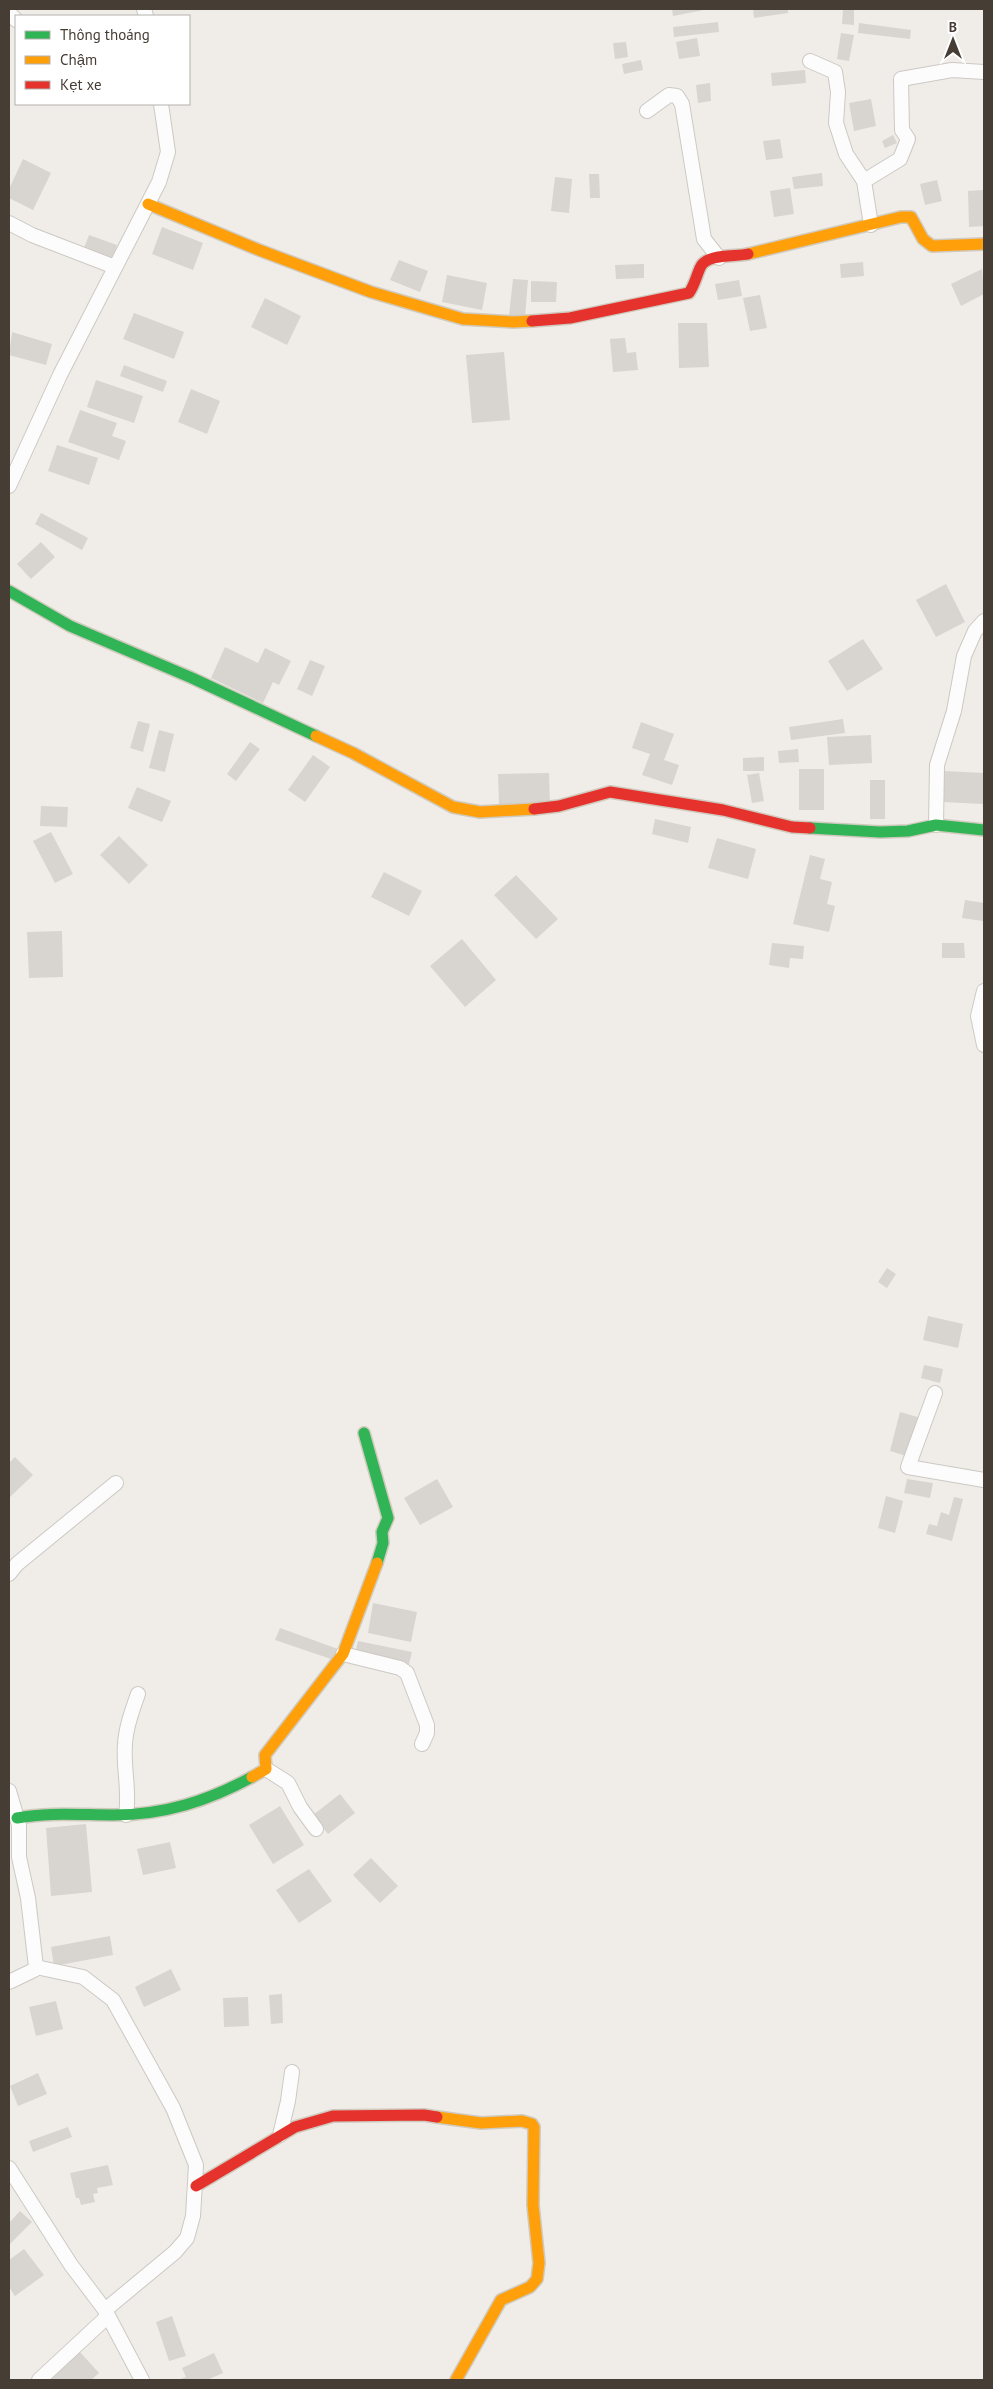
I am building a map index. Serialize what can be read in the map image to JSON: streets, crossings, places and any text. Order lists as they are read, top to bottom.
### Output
{
  "legend": ["Thông thoáng", "Chậm", "Kẹt xe"],
  "north": "top"
}
